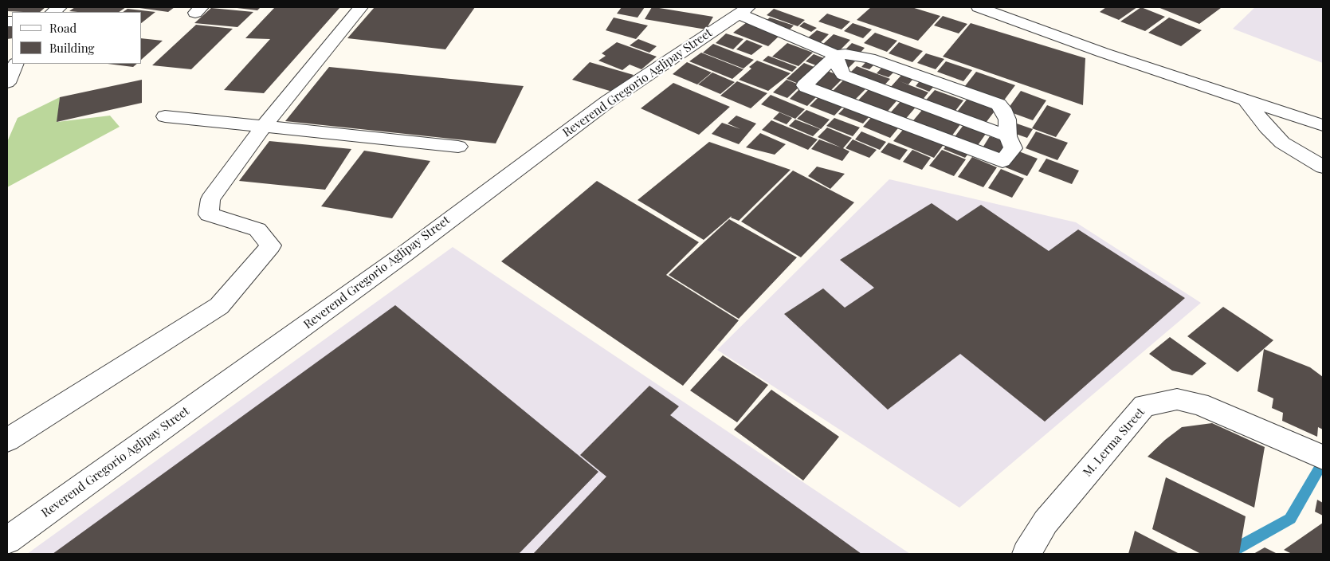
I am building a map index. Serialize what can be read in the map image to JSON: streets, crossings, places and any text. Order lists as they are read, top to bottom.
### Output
{
  "streets": {
    "street": ["Reverend Gregorio Aglipay Street", "M. Lerma Street"]
  },
  "legend": ["Road", "Building"]
}
